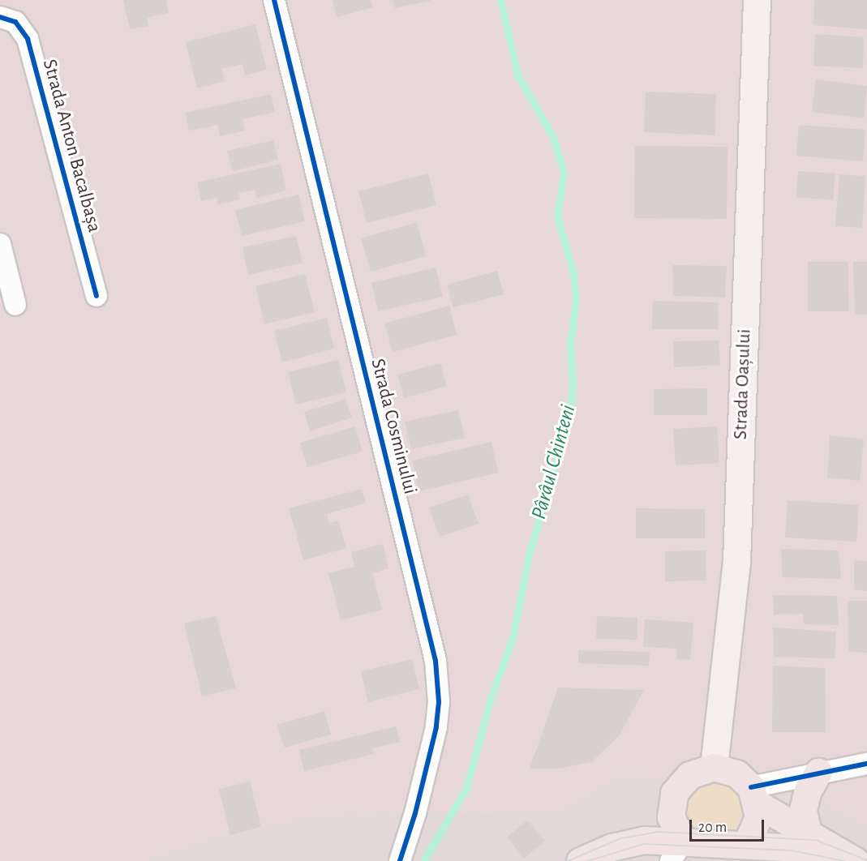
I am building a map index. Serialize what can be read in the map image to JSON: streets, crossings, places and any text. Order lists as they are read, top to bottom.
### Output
{
  "streets": {
    "main road": ["Strada Oașului"],
    "street": ["Strada Anton Bacalbașa", "Strada Cosminului"]
  },
  "water": ["Pârâul Chinteni"],
  "scale_bar": "20 m"
}
